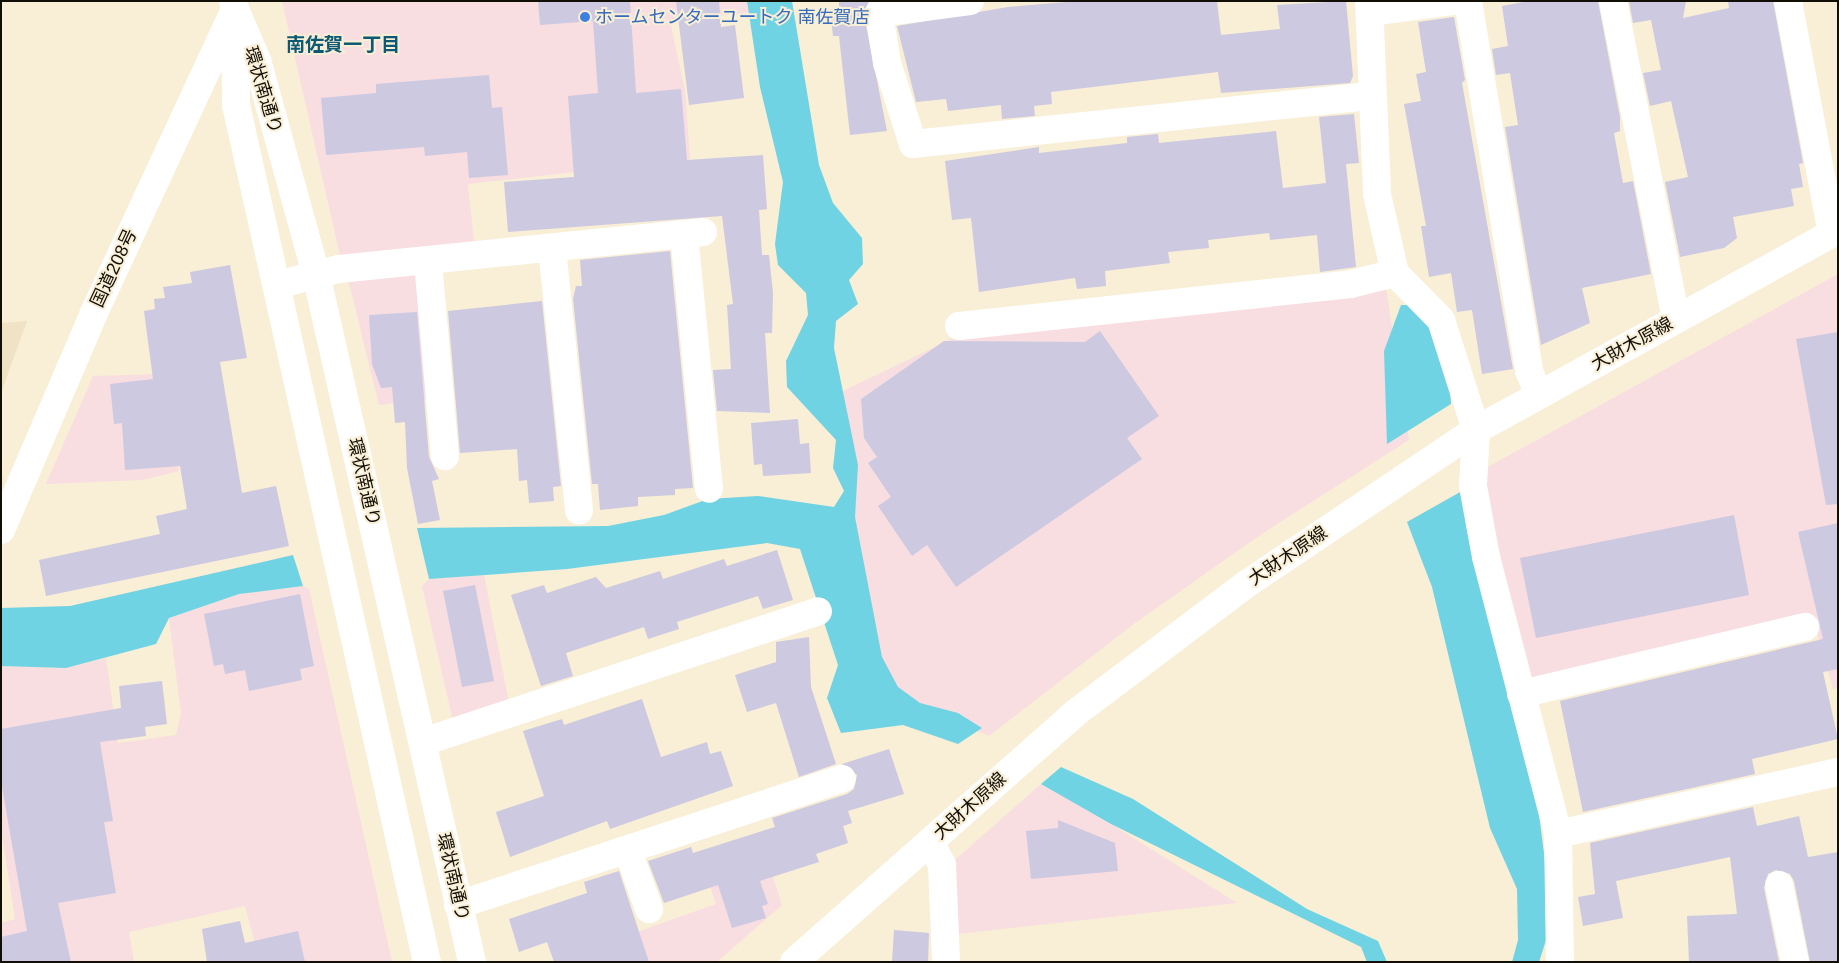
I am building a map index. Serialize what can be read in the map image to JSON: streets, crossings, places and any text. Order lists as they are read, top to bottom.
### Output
{
  "streets": {
    "main road": ["環状南通り", "国道208号", "大財木原線"]
  },
  "crossings": [
    ["環状南通り", "国道208号"]
  ],
  "districts": ["南佐賀一丁目"],
  "places": ["ホームセンターユートク 南佐賀店"]
}
